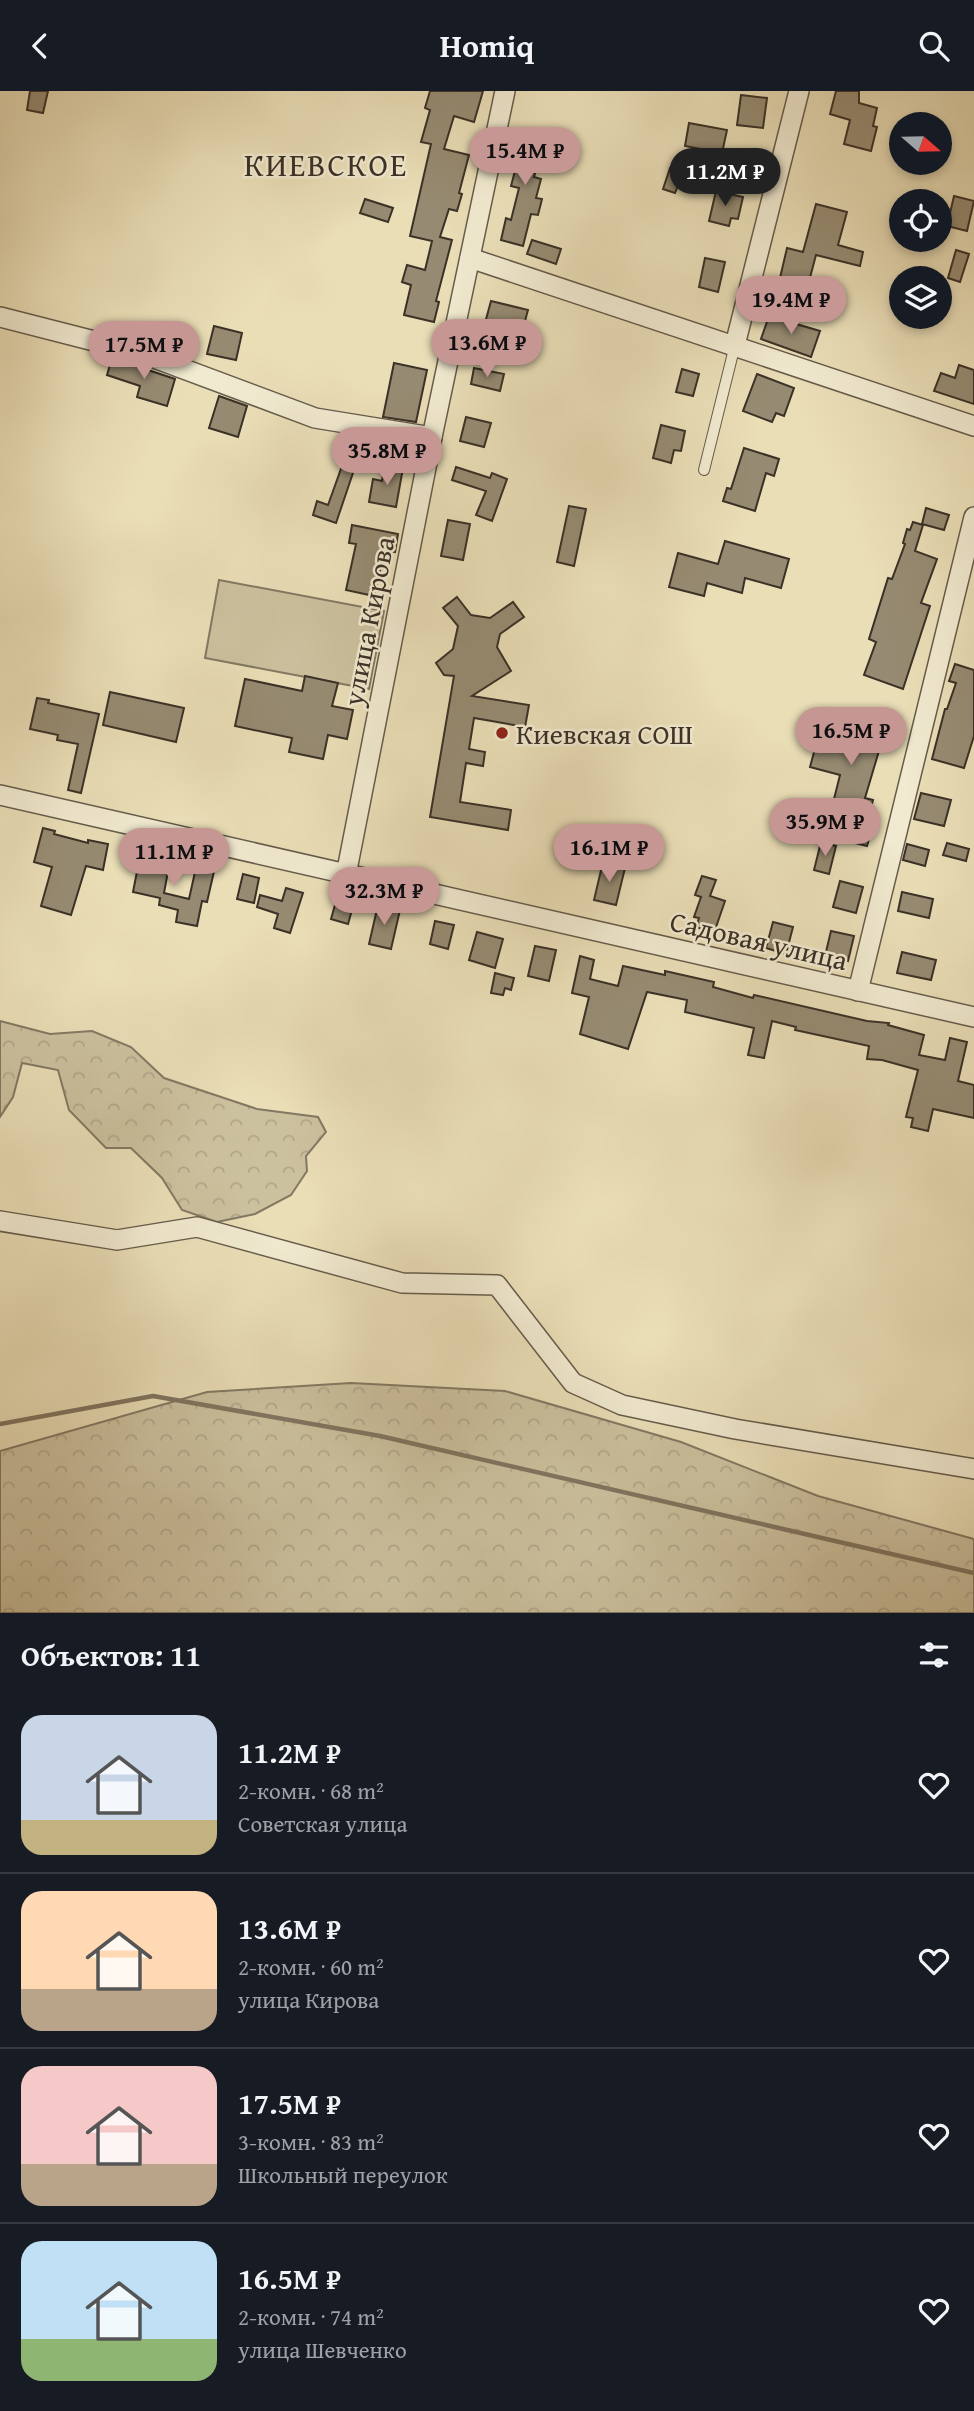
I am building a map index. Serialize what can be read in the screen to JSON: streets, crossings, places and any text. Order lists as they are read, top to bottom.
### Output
{
  "streets": {
    "street": ["улица Кирова", "Садовая улица"]
  },
  "crossings": [
    ["улица Кирова", "Садовая улица"]
  ],
  "districts": ["КИЕВСКОЕ"],
  "places": ["Киевская СОШ"],
  "north": "right",
  "page": {
    "header": "Homiq",
    "price": [
      "15.4M ₽",
      "11.2M ₽",
      "19.4M ₽",
      "13.6M ₽",
      "17.5M ₽",
      "35.8M ₽",
      "16.5M ₽",
      "35.9M ₽",
      "16.1M ₽",
      "11.1M ₽",
      "32.3M ₽"
    ],
    "heading": "Объектов: 11",
    "list": [
      {
        "name": "11.2M ₽",
        "note": "2-комн. · 68 m² · Советская улица"
      },
      {
        "name": "13.6M ₽",
        "note": "2-комн. · 60 m² · улица Кирова"
      },
      {
        "name": "17.5M ₽",
        "note": "3-комн. · 83 m² · Школьный переулок"
      },
      {
        "name": "16.5M ₽",
        "note": "2-комн. · 74 m² · улица Шевченко"
      }
    ]
  }
}
